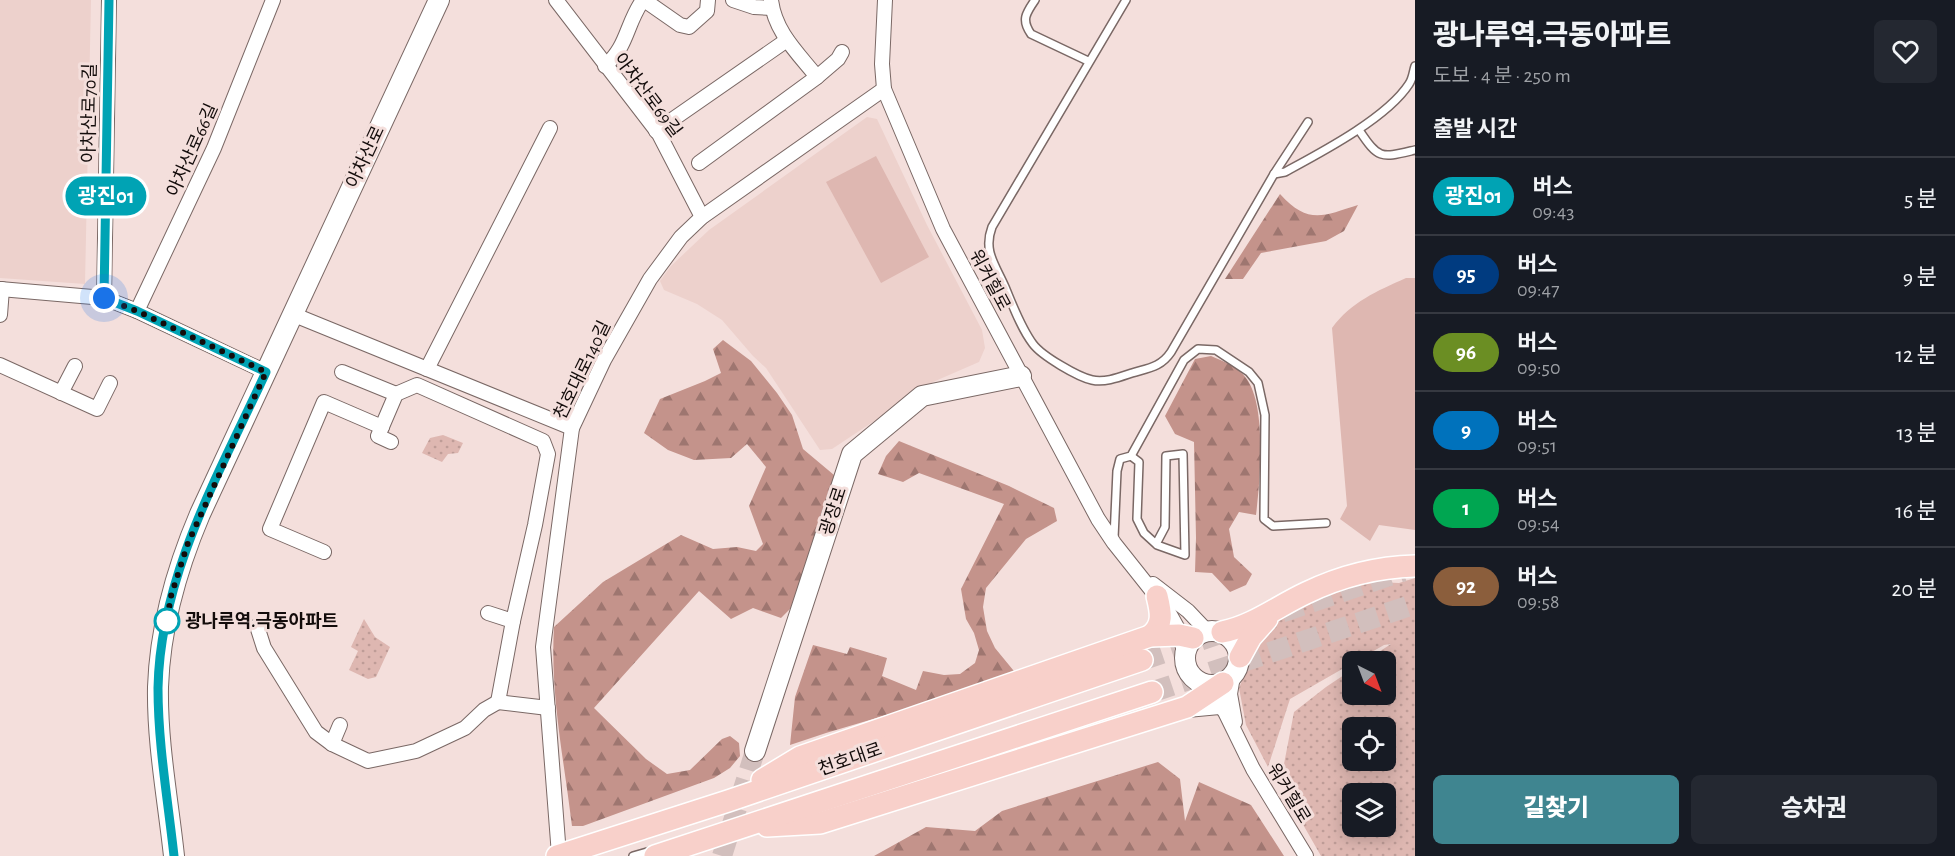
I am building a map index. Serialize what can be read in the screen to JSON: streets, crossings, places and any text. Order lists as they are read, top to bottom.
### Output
{
  "streets": {
    "main road": ["아차산로", "광장로", "천호대로"],
    "street": [
      "아차산로69길",
      "아차산로70길",
      "아차산로66길",
      "워커힐로",
      "천호대로140길"
    ]
  },
  "crossings": [
    ["아차산로69길", "천호대로140길"],
    ["워커힐로", "천호대로140길"],
    ["워커힐로", "광장로"],
    ["천호대로140길", "천호대로"]
  ],
  "places": ["광나루역.극동아파트"],
  "lines": ["bus line 광진01"],
  "north": "bottom right",
  "page": {
    "on_map": "광진01",
    "heading": [
      ["광나루역.극동아파트", "도보 · 4 분 · 250 m"],
      "출발 시간"
    ],
    "list": [
      {
        "mark": "광진01",
        "name": "버스",
        "note": "09:43",
        "value": "5 분"
      },
      {
        "mark": "95",
        "name": "버스",
        "note": "09:47",
        "value": "9 분"
      },
      {
        "mark": "96",
        "name": "버스",
        "note": "09:50",
        "value": "12 분"
      },
      {
        "mark": "9",
        "name": "버스",
        "note": "09:51",
        "value": "13 분"
      },
      {
        "mark": "1",
        "name": "버스",
        "note": "09:54",
        "value": "16 분"
      },
      {
        "mark": "92",
        "name": "버스",
        "note": "09:58",
        "value": "20 분"
      }
    ],
    "buttons": ["길찾기", "승차권"]
  }
}
